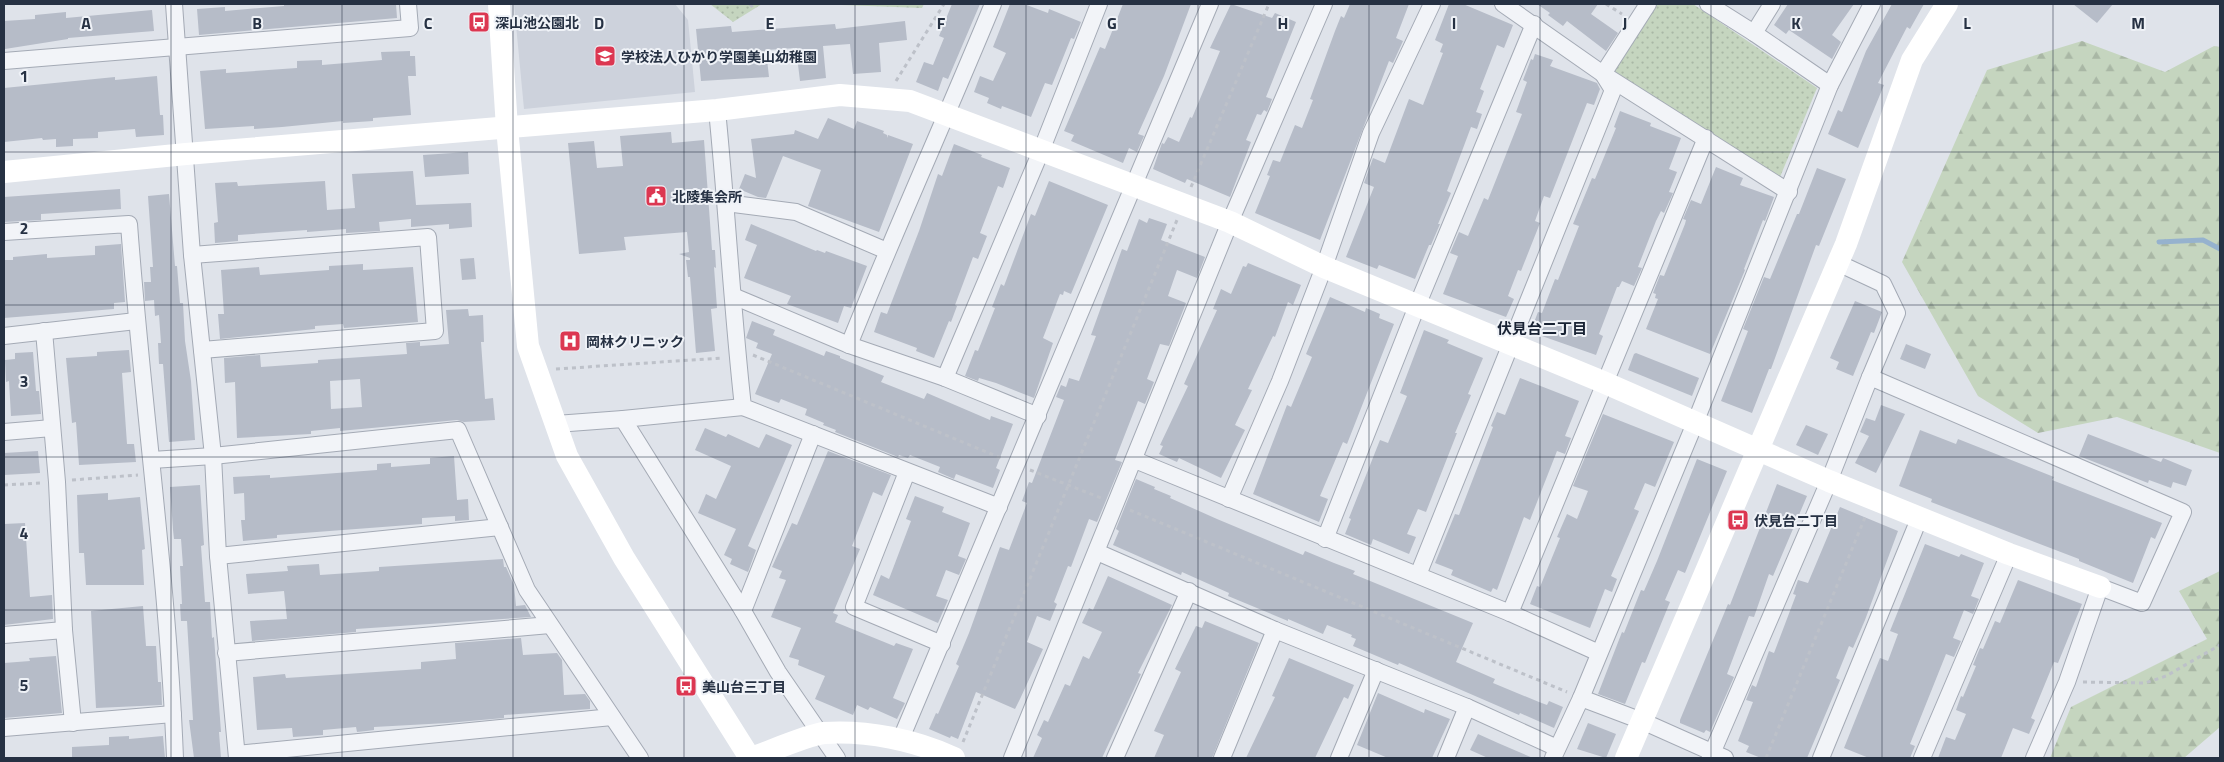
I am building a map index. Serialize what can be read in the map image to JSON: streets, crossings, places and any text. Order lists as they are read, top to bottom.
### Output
{
  "districts": ["伏見台二丁目"],
  "places": {
    "bus stop": ["深山池公園北", "伏見台二丁目", "美山台三丁目"],
    "school or university": ["学校法人ひかり学園美山幼稚園"],
    "public building": ["北陵集会所"],
    "hospital": ["岡林クリニック"]
  },
  "grid": {
    "columns": [
      "A",
      "B",
      "C",
      "D",
      "E",
      "F",
      "G",
      "H",
      "I",
      "J",
      "K",
      "L",
      "M"
    ],
    "rows": [
      "1",
      "2",
      "3",
      "4",
      "5"
    ]
  }
}
